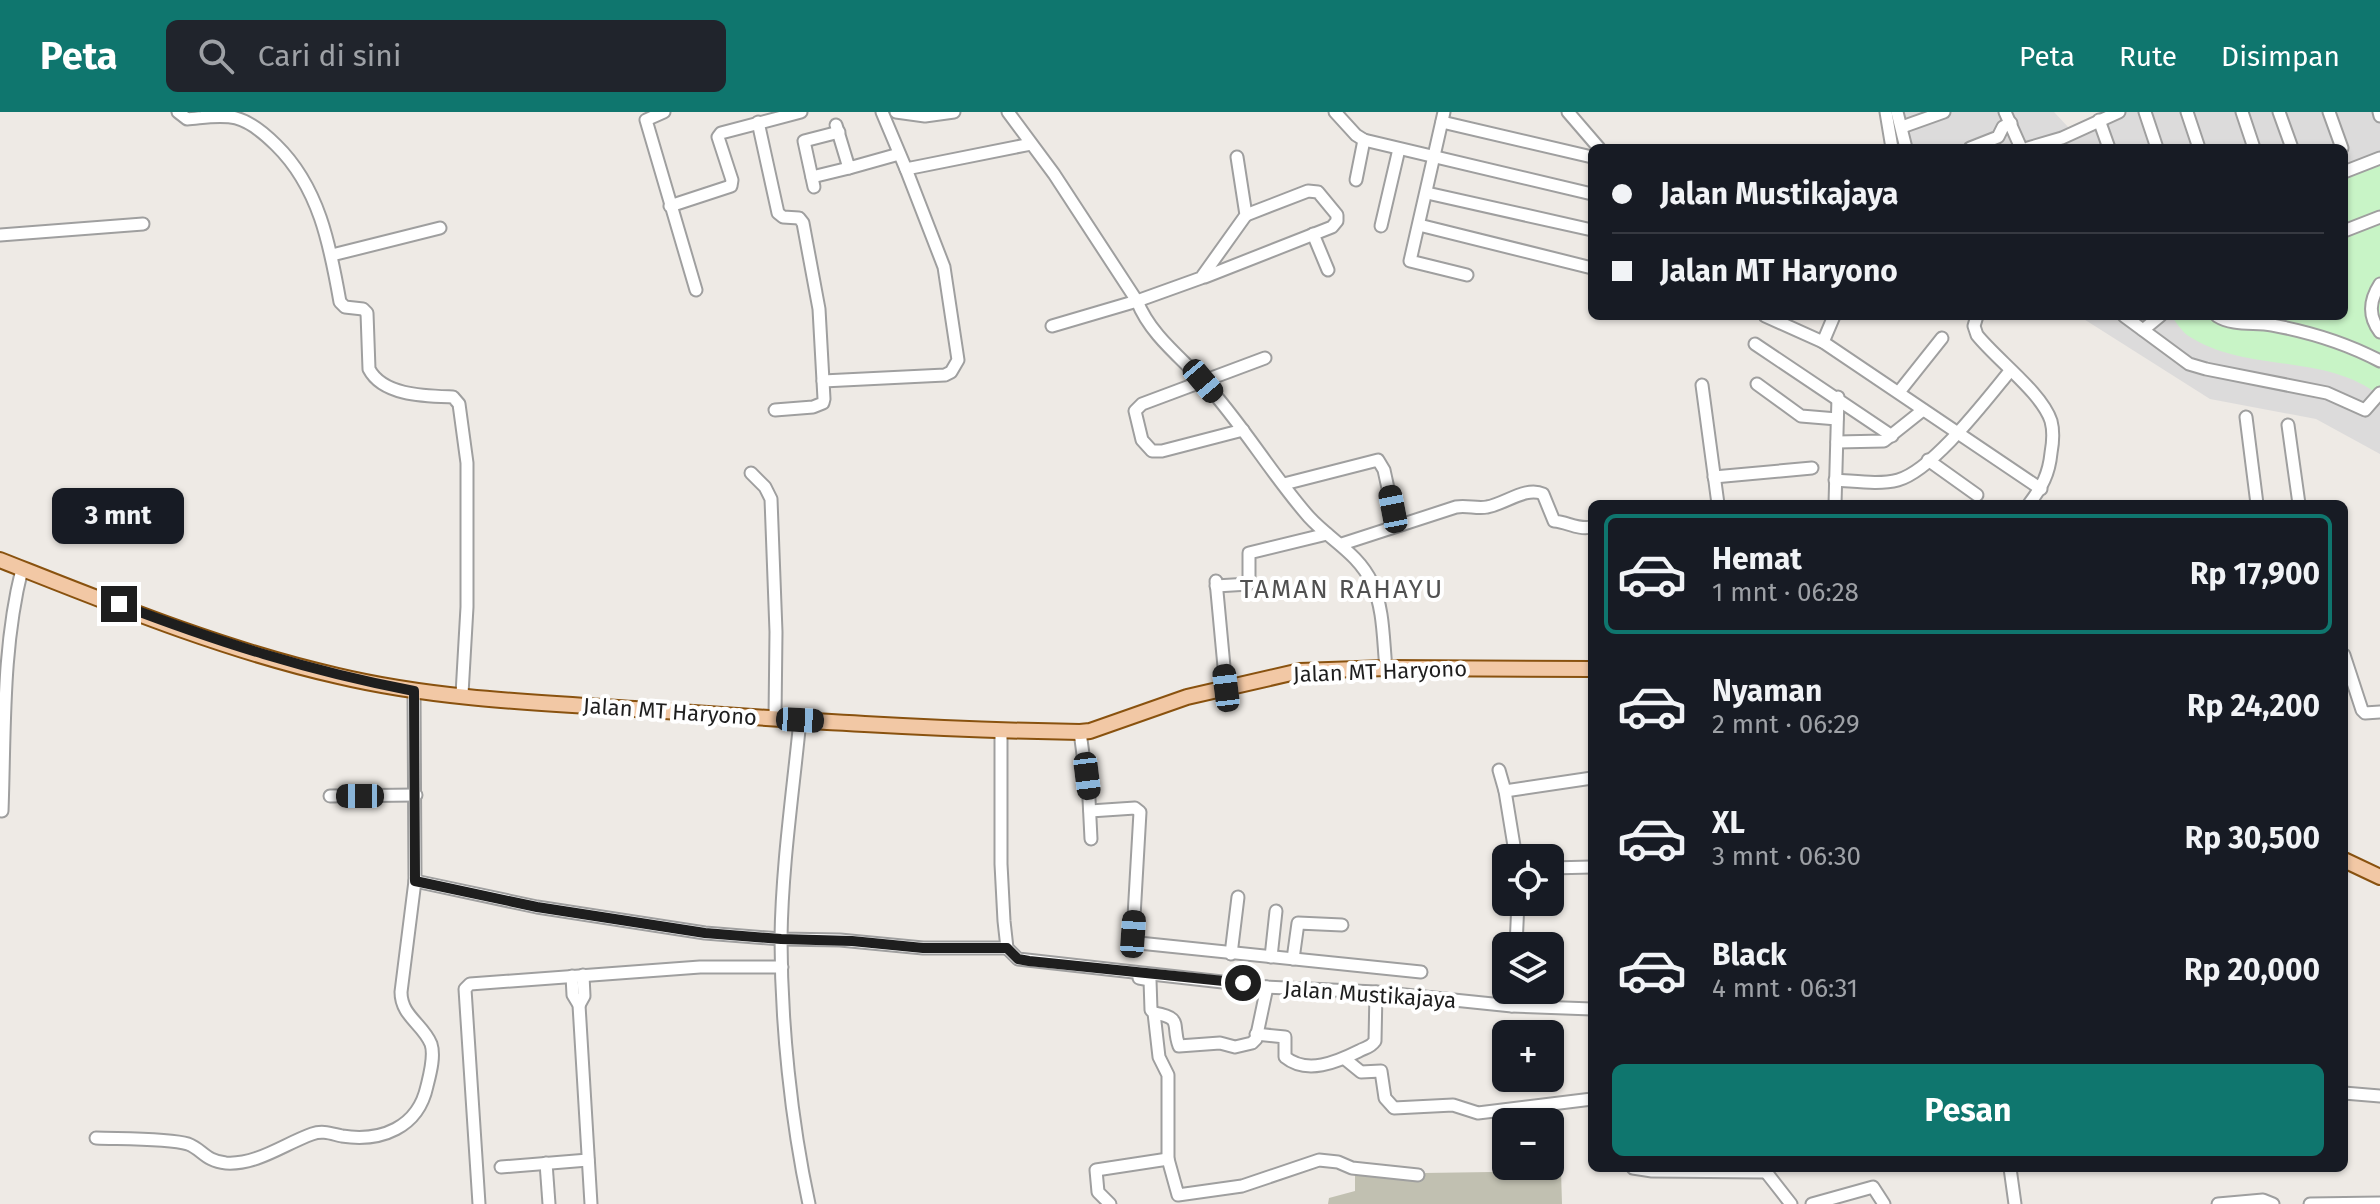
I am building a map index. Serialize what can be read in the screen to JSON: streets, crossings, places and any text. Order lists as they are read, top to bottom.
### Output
{
  "streets": {
    "main road": ["Jalan MT Haryono"],
    "street": ["Jalan Mustikajaya"]
  },
  "districts": ["TAMAN RAHAYU"],
  "page": {
    "header": "Peta",
    "search": "Cari di sini",
    "nav": ["Peta", "Rute", "Disimpan"],
    "banner": ["Jalan Mustikajaya", "Jalan MT Haryono"],
    "bubble": "3 mnt",
    "list": [
      {
        "name": "Hemat",
        "note": "1 mnt · 06:28",
        "value": "Rp 17,900"
      },
      {
        "name": "Nyaman",
        "note": "2 mnt · 06:29",
        "value": "Rp 24,200"
      },
      {
        "name": "XL",
        "note": "3 mnt · 06:30",
        "value": "Rp 30,500"
      },
      {
        "name": "Black",
        "note": "4 mnt · 06:31",
        "value": "Rp 20,000"
      }
    ],
    "map_buttons": ["+", "−"],
    "buttons": "Pesan"
  }
}
